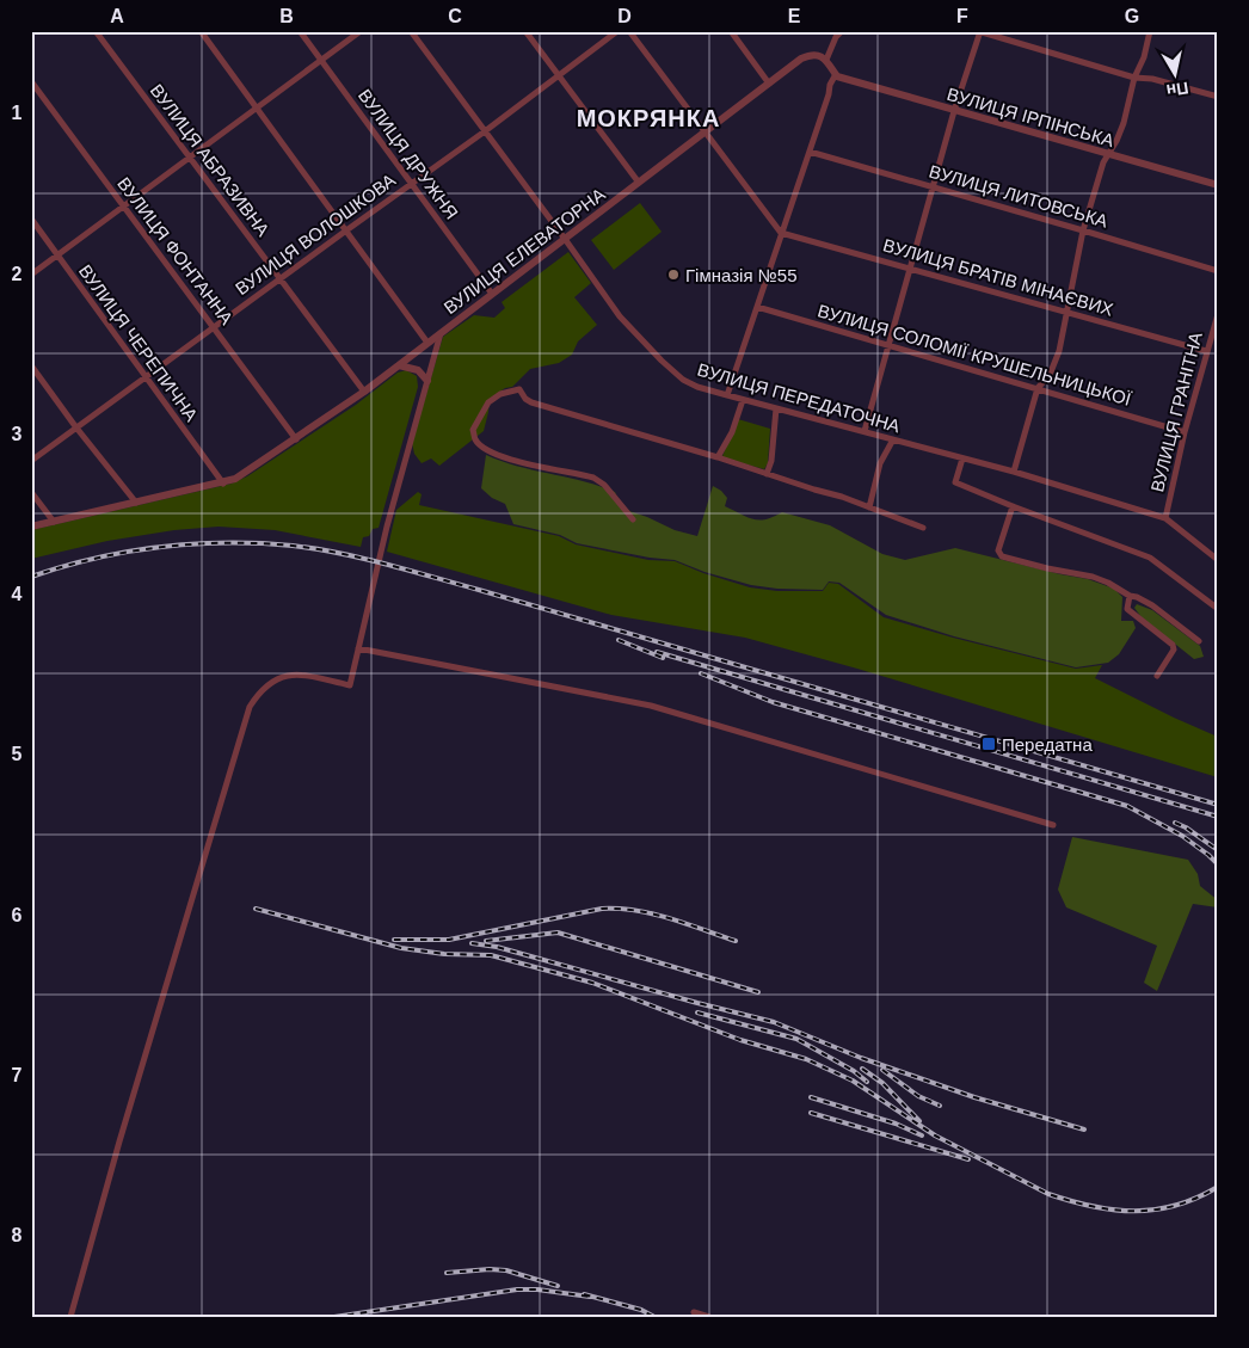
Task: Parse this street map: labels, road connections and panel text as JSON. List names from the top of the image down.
{
  "streets": {
    "street": [
      "ВУЛИЦЯ ІРПІНСЬКА",
      "ВУЛИЦЯ ДРУЖНЯ",
      "ВУЛИЦЯ АБРАЗИВНА",
      "ВУЛИЦЯ ЛИТОВСЬКА",
      "ВУЛИЦЯ ВОЛОШКОВА",
      "ВУЛИЦЯ ФОНТАННА",
      "ВУЛИЦЯ ЕЛЕВАТОРНА",
      "ВУЛИЦЯ БРАТІВ МІНАЄВИХ",
      "ВУЛИЦЯ ЧЕРЕПИЧНА",
      "ВУЛИЦЯ СОЛОМІЇ КРУШЕЛЬНИЦЬКОЇ",
      "ВУЛИЦЯ ПЕРЕДАТОЧНА",
      "ВУЛИЦЯ ГРАНІТНА"
    ]
  },
  "crossings": [
    ["ВУЛИЦЯ ДРУЖНЯ", "ВУЛИЦЯ ВОЛОШКОВА"],
    ["ВУЛИЦЯ ДРУЖНЯ", "ВУЛИЦЯ ЕЛЕВАТОРНА"],
    ["ВУЛИЦЯ АБРАЗИВНА", "ВУЛИЦЯ ВОЛОШКОВА"],
    ["ВУЛИЦЯ АБРАЗИВНА", "ВУЛИЦЯ ЕЛЕВАТОРНА"],
    ["ВУЛИЦЯ ВОЛОШКОВА", "ВУЛИЦЯ ФОНТАННА"],
    ["ВУЛИЦЯ ВОЛОШКОВА", "ВУЛИЦЯ ЧЕРЕПИЧНА"],
    ["ВУЛИЦЯ ВОЛОШКОВА", "ВУЛИЦЯ ПЕРЕДАТОЧНА"],
    ["ВУЛИЦЯ ФОНТАННА", "ВУЛИЦЯ ЕЛЕВАТОРНА"],
    ["ВУЛИЦЯ ЕЛЕВАТОРНА", "ВУЛИЦЯ ЧЕРЕПИЧНА"],
    ["ВУЛИЦЯ ЕЛЕВАТОРНА", "ВУЛИЦЯ ПЕРЕДАТОЧНА"],
    ["ВУЛИЦЯ БРАТІВ МІНАЄВИХ", "ВУЛИЦЯ ГРАНІТНА"],
    ["ВУЛИЦЯ СОЛОМІЇ КРУШЕЛЬНИЦЬКОЇ", "ВУЛИЦЯ ГРАНІТНА"],
    ["ВУЛИЦЯ ПЕРЕДАТОЧНА", "ВУЛИЦЯ ГРАНІТНА"]
  ],
  "districts": ["МОКРЯНКА"],
  "places": {
    "other": ["Гімназія №55"],
    "transit": ["Передатна"]
  },
  "north": "bottom",
  "grid": {
    "columns": [
      "A",
      "B",
      "C",
      "D",
      "E",
      "F",
      "G"
    ],
    "rows": [
      "1",
      "2",
      "3",
      "4",
      "5",
      "6",
      "7",
      "8"
    ]
  }
}
